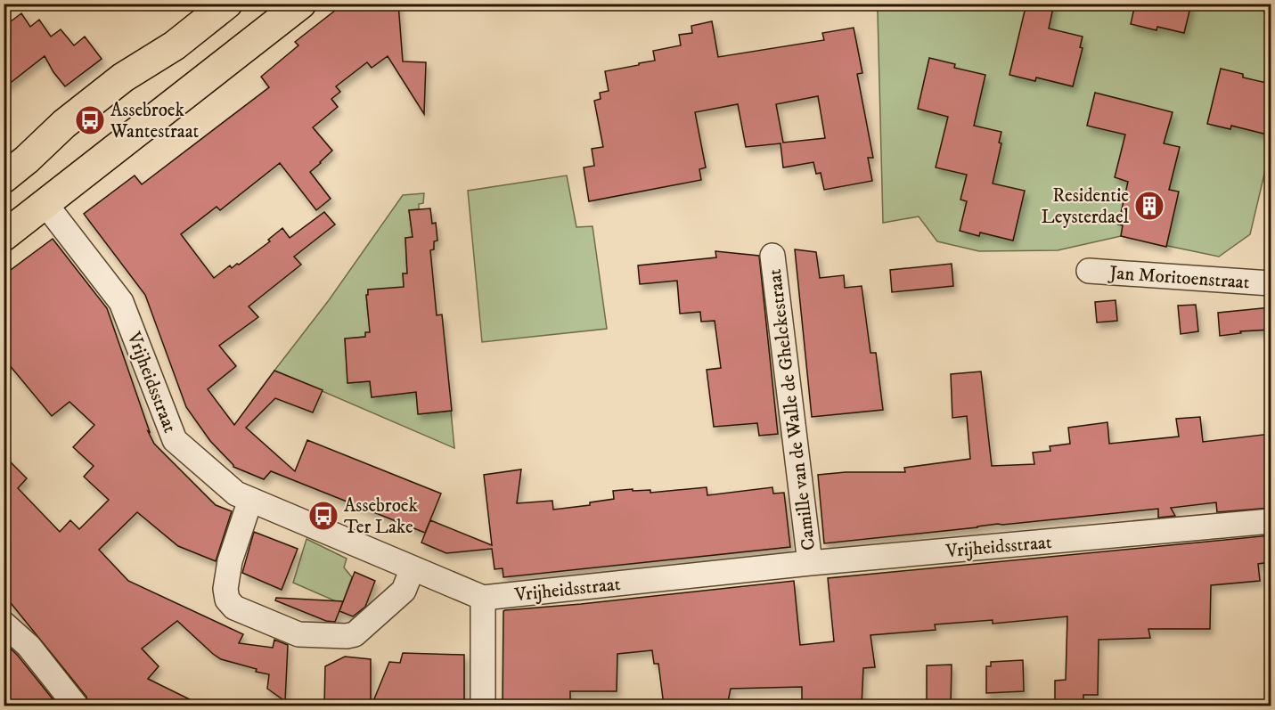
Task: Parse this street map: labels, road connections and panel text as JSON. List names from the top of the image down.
{
  "streets": {
    "street": ["Jan Moritoenstraat", "Vrijheidsstraat", "Camille van de Walle de Ghelckestraat"]
  },
  "crossings": [
    ["Vrijheidsstraat", "Camille van de Walle de Ghelckestraat"]
  ],
  "places": {
    "bus stop": ["Assebroek Wantestraat", "Assebroek Ter Lake"],
    "building": ["Residentie Leysterdael"]
  }
}
